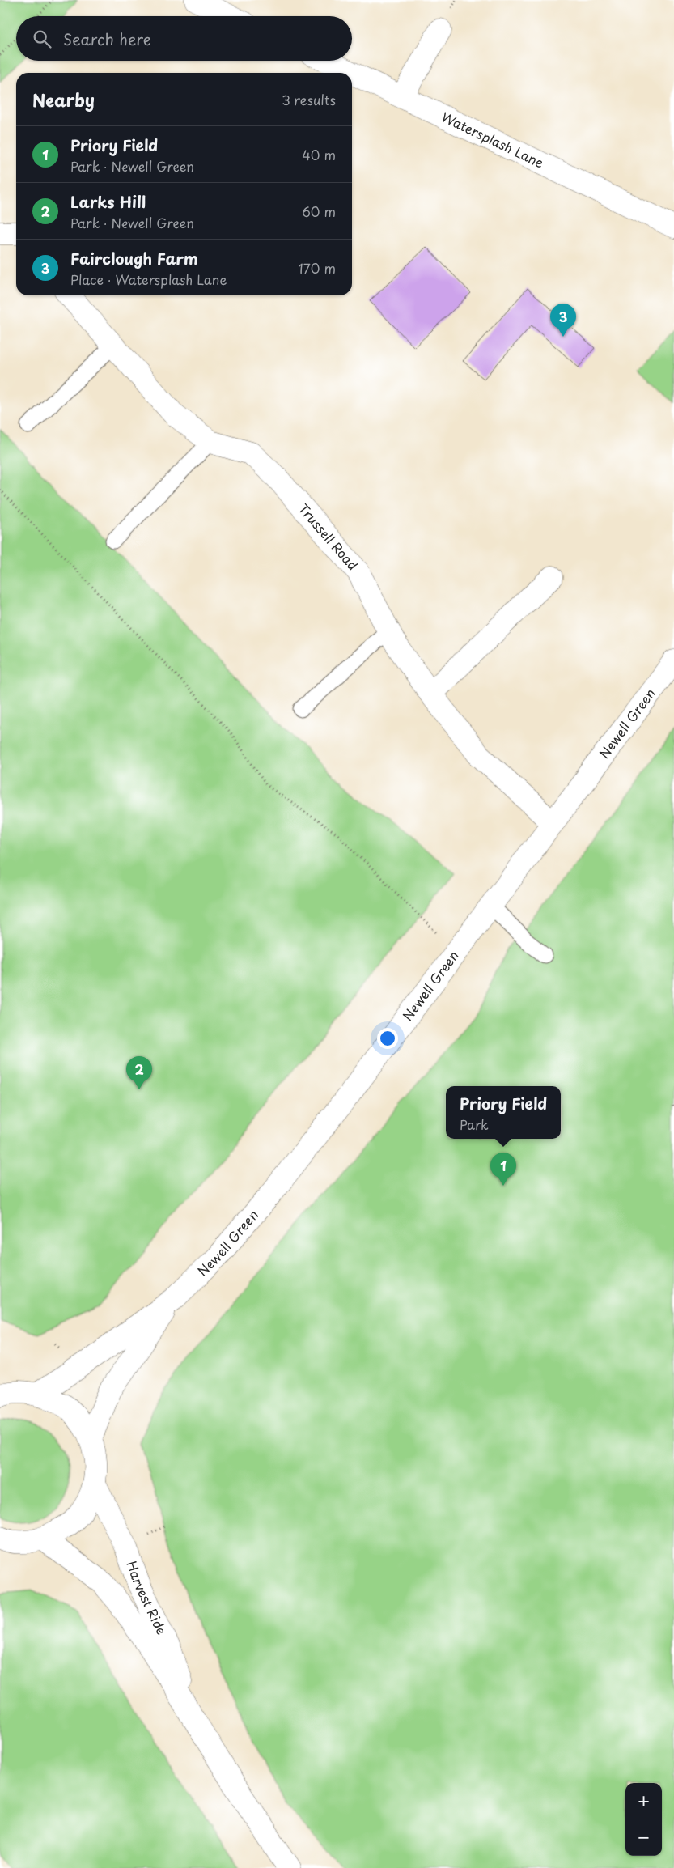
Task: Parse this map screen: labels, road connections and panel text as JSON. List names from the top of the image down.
{
  "streets": {
    "street": [
      "Watersplash Lane",
      "Trussell Road",
      "Newell Green",
      "Harvest Ride"
    ]
  },
  "crossings": [
    ["Trussell Road", "Newell Green"]
  ],
  "page": {
    "search": "Search here",
    "heading": ["Nearby", "3 results"],
    "list": [
      {
        "mark": "1",
        "name": "Priory Field",
        "note": "Park · Newell Green",
        "value": "40 m"
      },
      {
        "mark": "2",
        "name": "Larks Hill",
        "note": "Park · Newell Green",
        "value": "60 m"
      },
      {
        "mark": "3",
        "name": "Fairclough Farm",
        "note": "Place · Watersplash Lane",
        "value": "170 m"
      }
    ],
    "pins": ["3", "2", "1"],
    "popup": ["Priory Field", "Park"],
    "map_buttons": ["+", "−"]
  }
}
